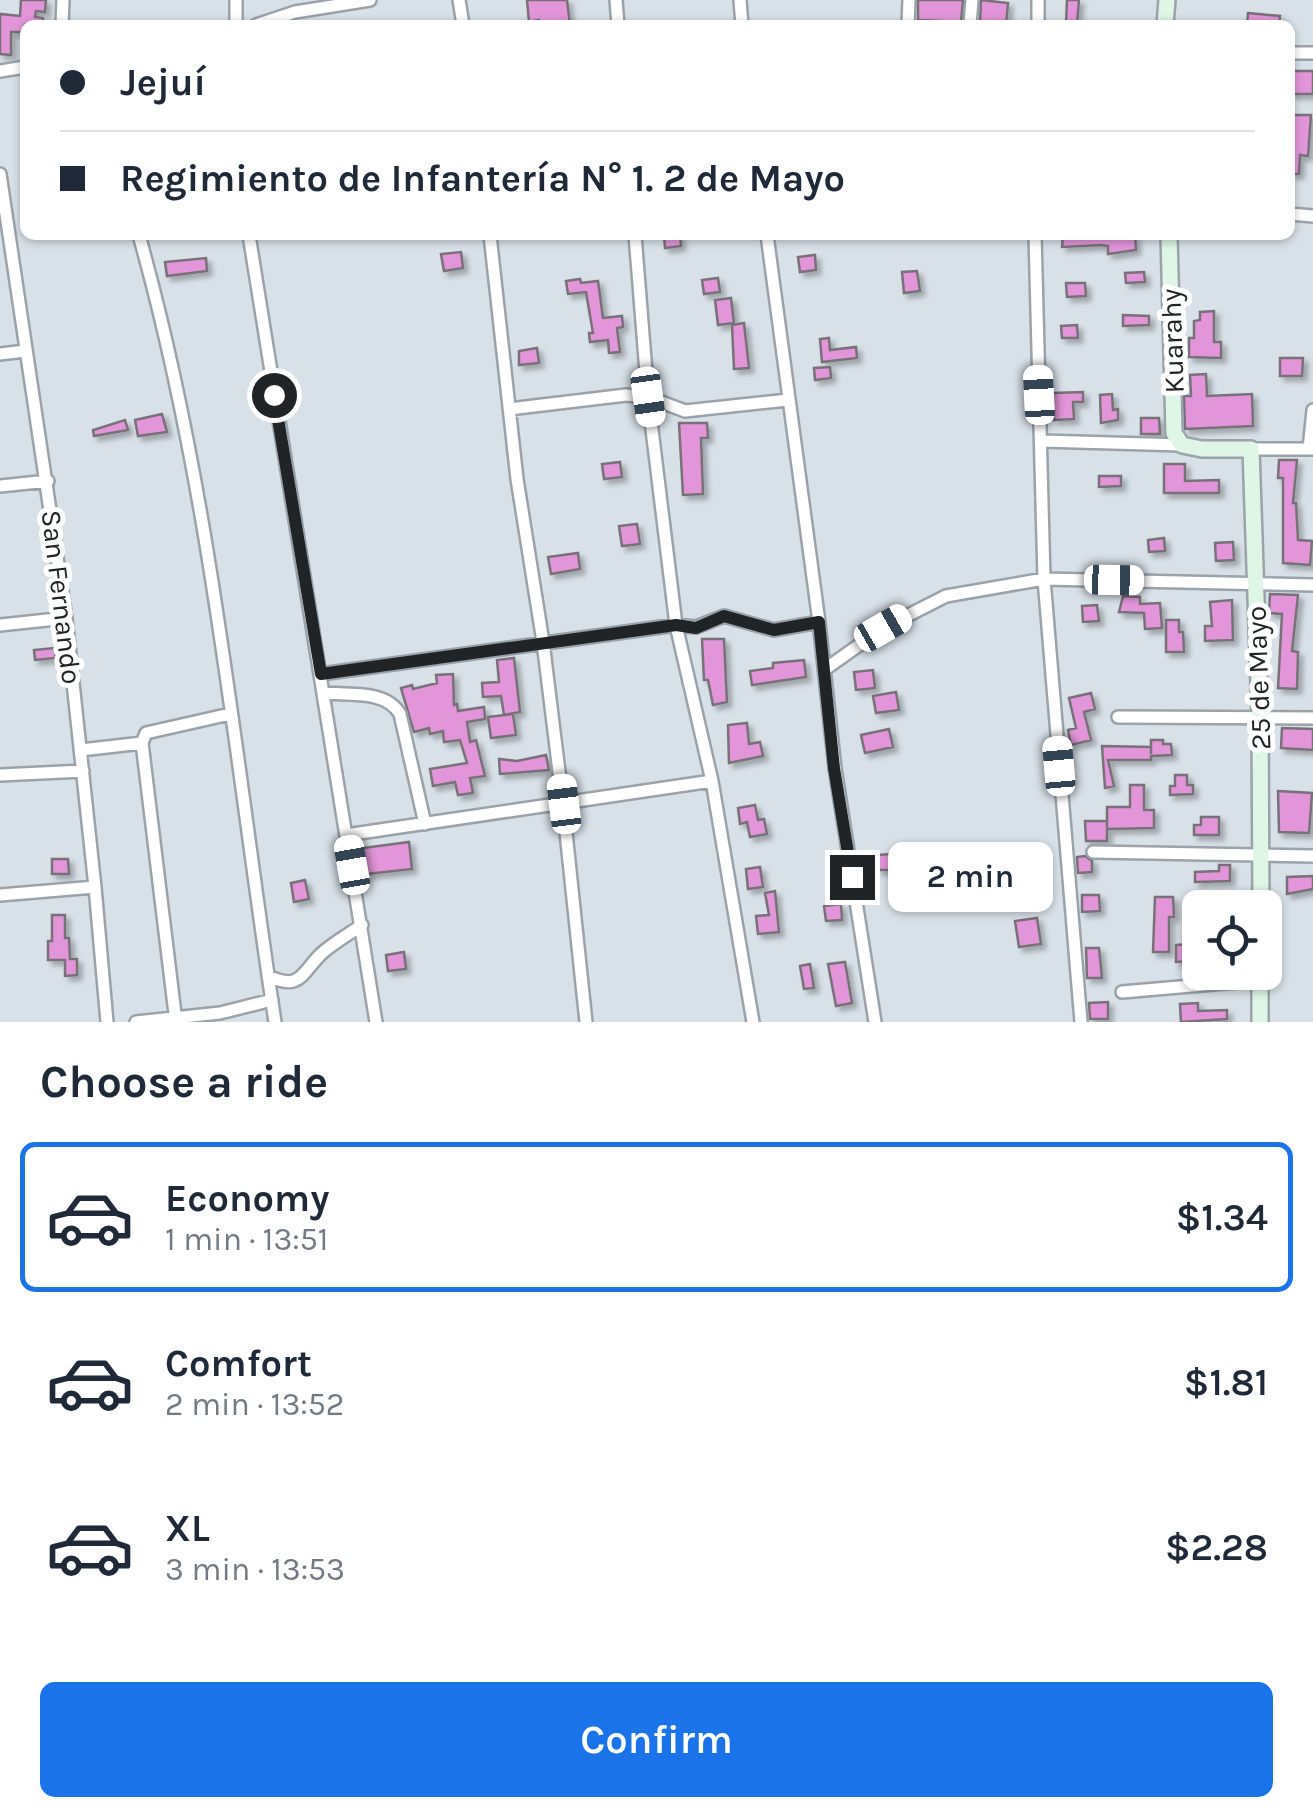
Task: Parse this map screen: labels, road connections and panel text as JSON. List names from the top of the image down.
{
  "streets": {
    "street": ["Kuarahy", "San Fernando", "25 de Mayo"]
  },
  "page": {
    "banner": ["Jejuí", "Regimiento de Infantería N° 1. 2 de Mayo"],
    "bubble": "2 min",
    "heading": "Choose a ride",
    "list": [
      {
        "name": "Economy",
        "note": "1 min · 13:51",
        "value": "$1.34"
      },
      {
        "name": "Comfort",
        "note": "2 min · 13:52",
        "value": "$1.81"
      },
      {
        "name": "XL",
        "note": "3 min · 13:53",
        "value": "$2.28"
      }
    ],
    "buttons": "Confirm"
  }
}
